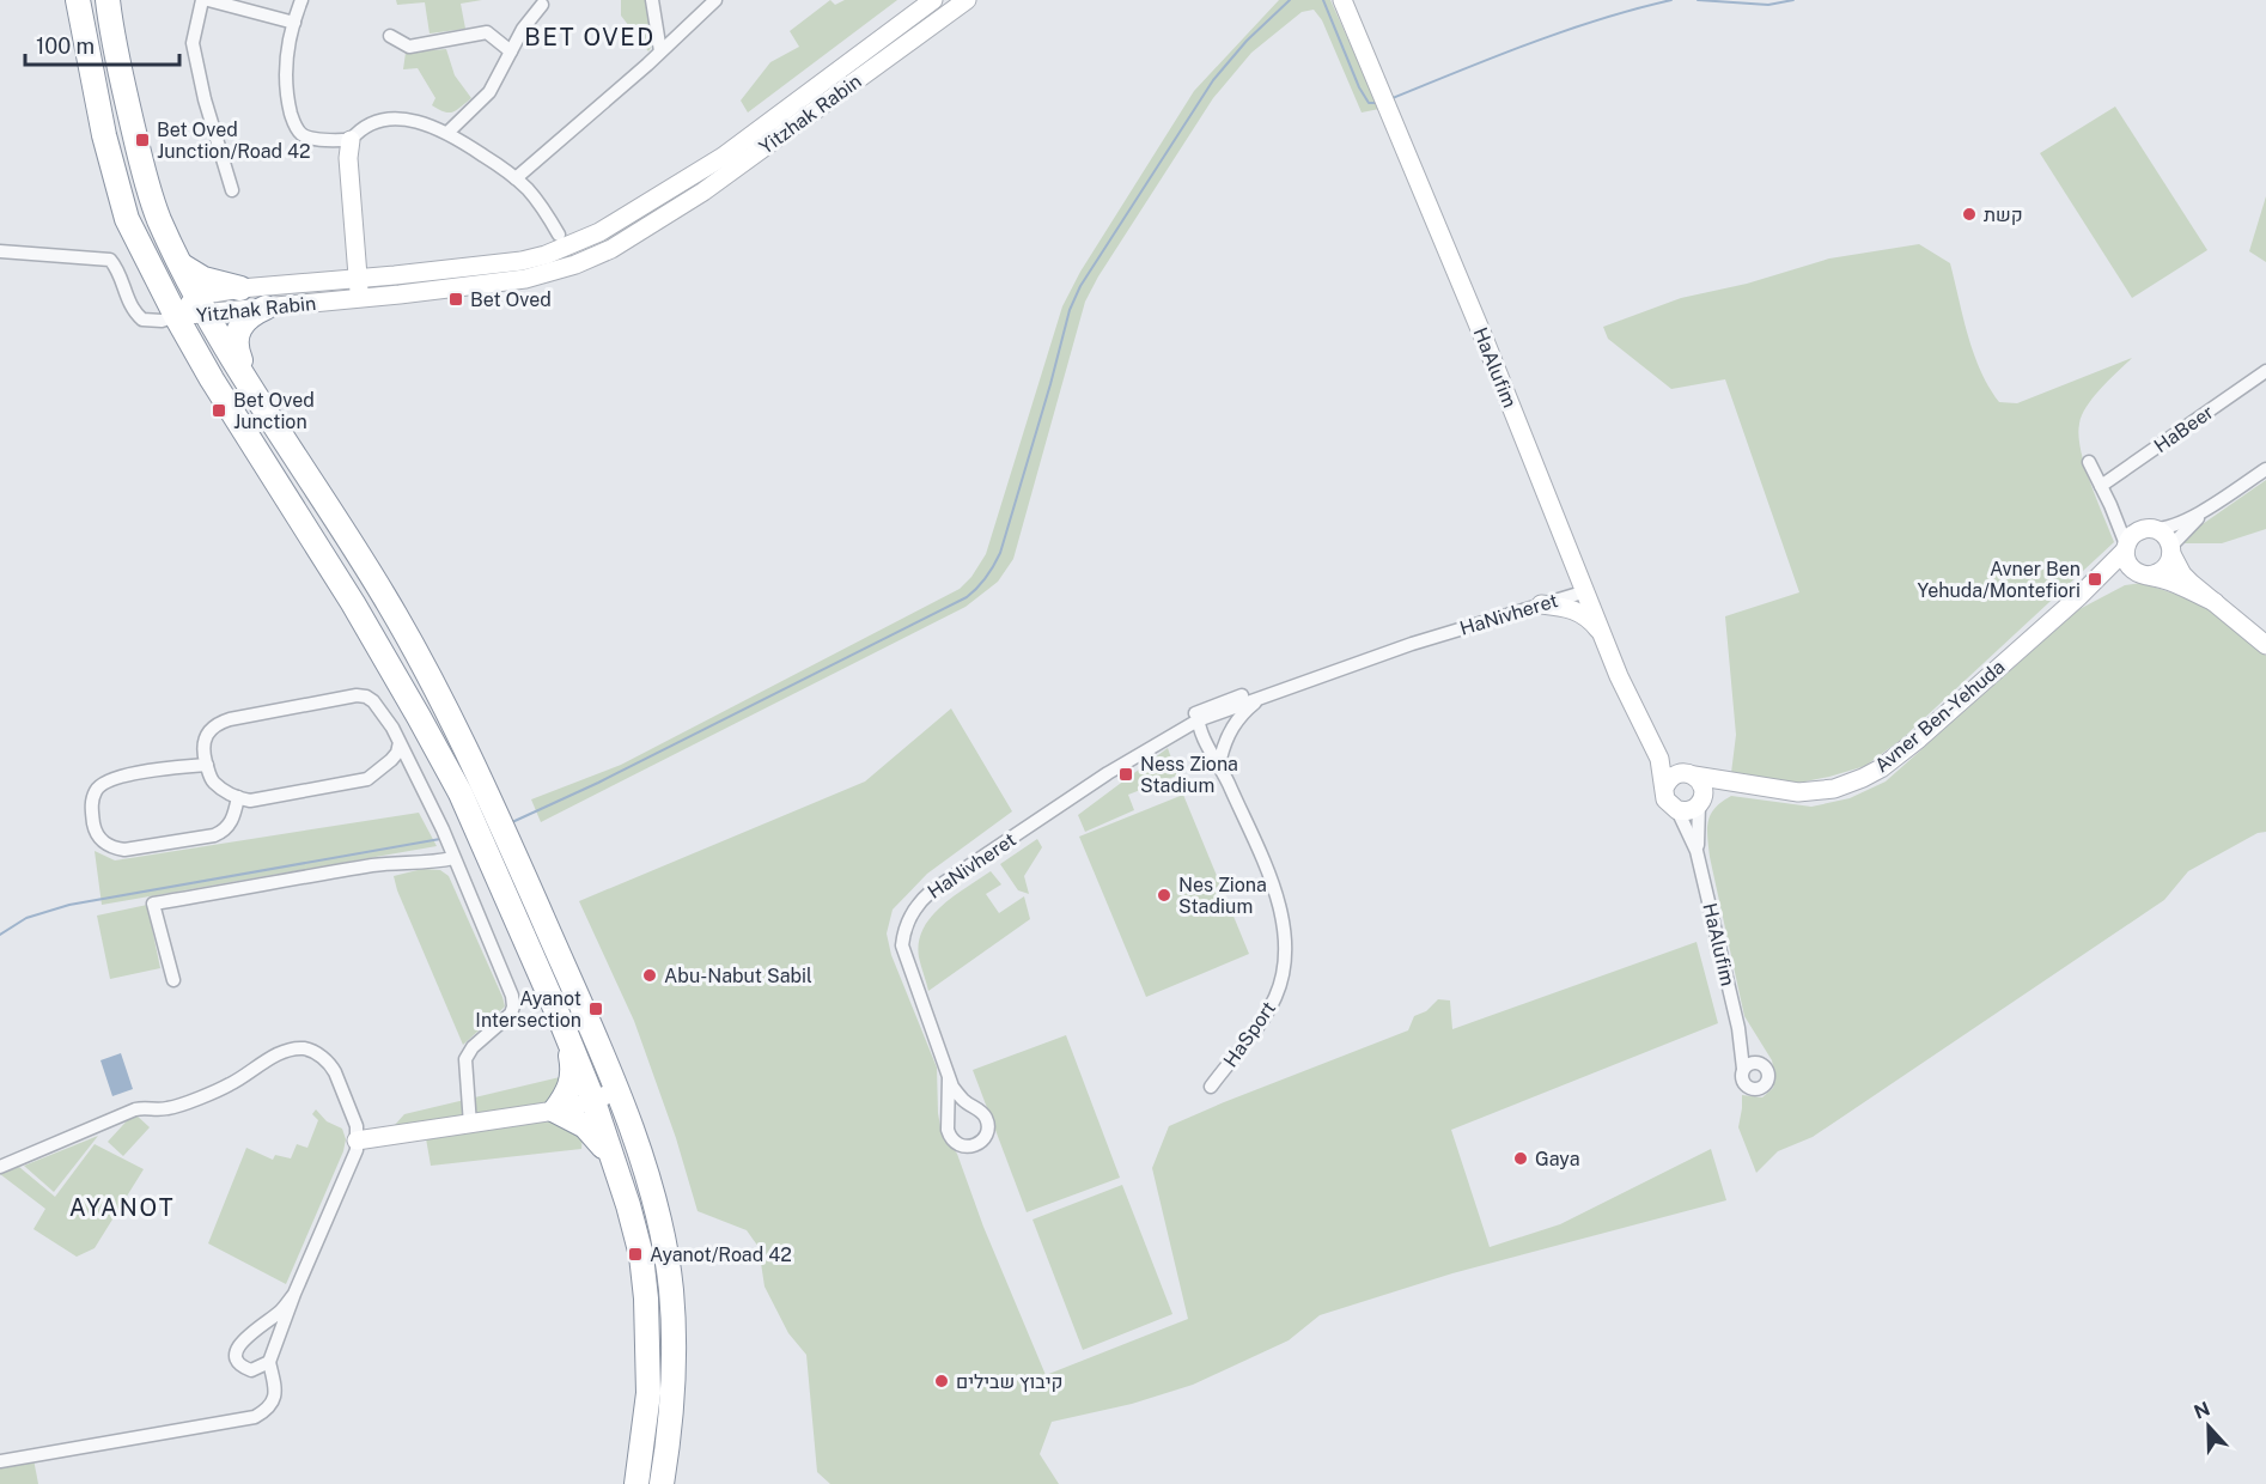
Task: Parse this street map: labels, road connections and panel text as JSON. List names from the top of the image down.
{
  "streets": {
    "street": [
      "Yitzhak Rabin",
      "HaAlufim",
      "HaBeer",
      "HaNivheret",
      "Avner Ben-Yehuda",
      "HaSport"
    ]
  },
  "crossings": [
    ["HaAlufim", "HaNivheret"],
    ["HaAlufim", "Avner Ben-Yehuda"],
    ["HaNivheret", "HaSport"]
  ],
  "districts": ["BET OVED", "AYANOT"],
  "places": {
    "transit": [
      "Bet Oved Junction/Road 42",
      "Bet Oved",
      "Bet Oved Junction",
      "Avner Ben Yehuda/Montefiori",
      "Ness Ziona Stadium",
      "Ayanot Intersection",
      "Ayanot/Road 42"
    ],
    "other": [
      "קשת",
      "Nes Ziona Stadium",
      "Abu-Nabut Sabil",
      "Gaya",
      "קיבוץ שבילים"
    ]
  },
  "scale_bar": "100 m",
  "north": "top"
}
